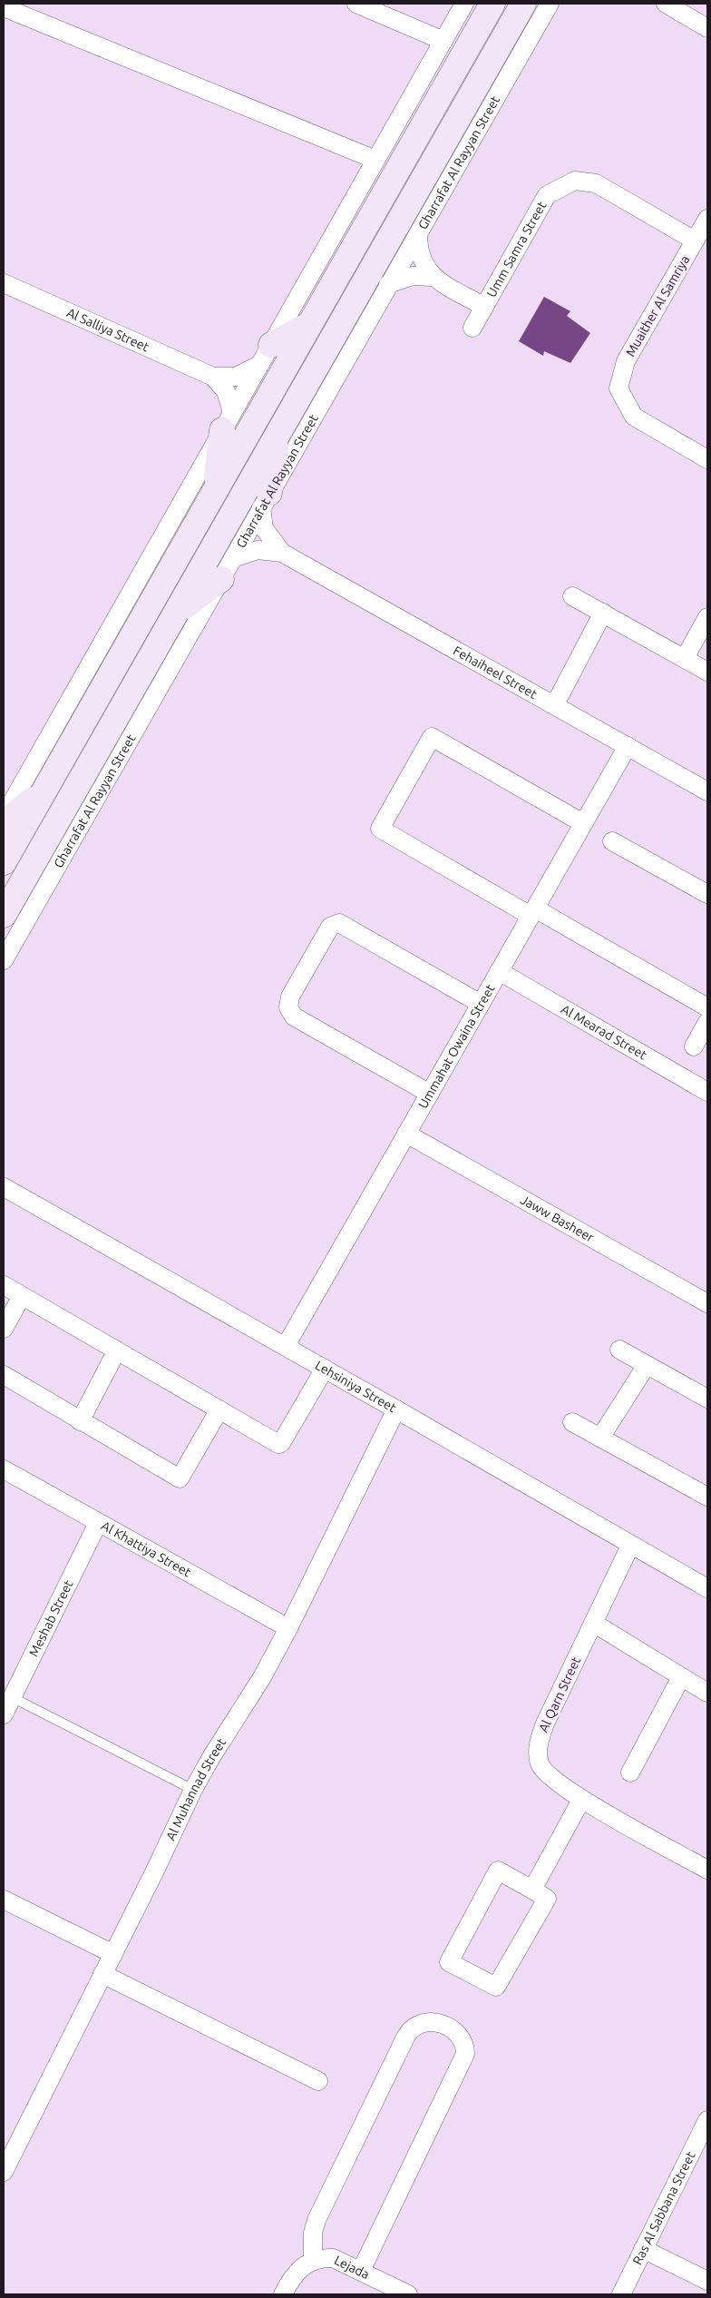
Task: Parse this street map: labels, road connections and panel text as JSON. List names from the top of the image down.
{
  "streets": {
    "main road": ["Gharrafat Al Rayyan Street"],
    "street": [
      "Umm Samra Street",
      "Muaither Al Samriya",
      "Al Salliya Street",
      "Fehaiheel Street",
      "Al Mearad Street",
      "Ummahat Owaina Street",
      "Jaww Basheer",
      "Lehsiniya Street",
      "Al Khattiya Street",
      "Meshab Street",
      "Al Qarn Street",
      "Al Muhannad Street",
      "Ras Al Sabbana Street",
      "Lejada"
    ]
  },
  "crossings": [
    ["Gharrafat Al Rayyan Street", "Umm Samra Street"],
    ["Gharrafat Al Rayyan Street", "Fehaiheel Street"],
    ["Umm Samra Street", "Muaither Al Samriya"],
    ["Fehaiheel Street", "Ummahat Owaina Street"],
    ["Al Mearad Street", "Ummahat Owaina Street"],
    ["Ummahat Owaina Street", "Jaww Basheer"],
    ["Ummahat Owaina Street", "Lehsiniya Street"],
    ["Lehsiniya Street", "Al Qarn Street"],
    ["Lehsiniya Street", "Al Muhannad Street"],
    ["Al Khattiya Street", "Meshab Street"],
    ["Al Khattiya Street", "Al Muhannad Street"]
  ]
}
